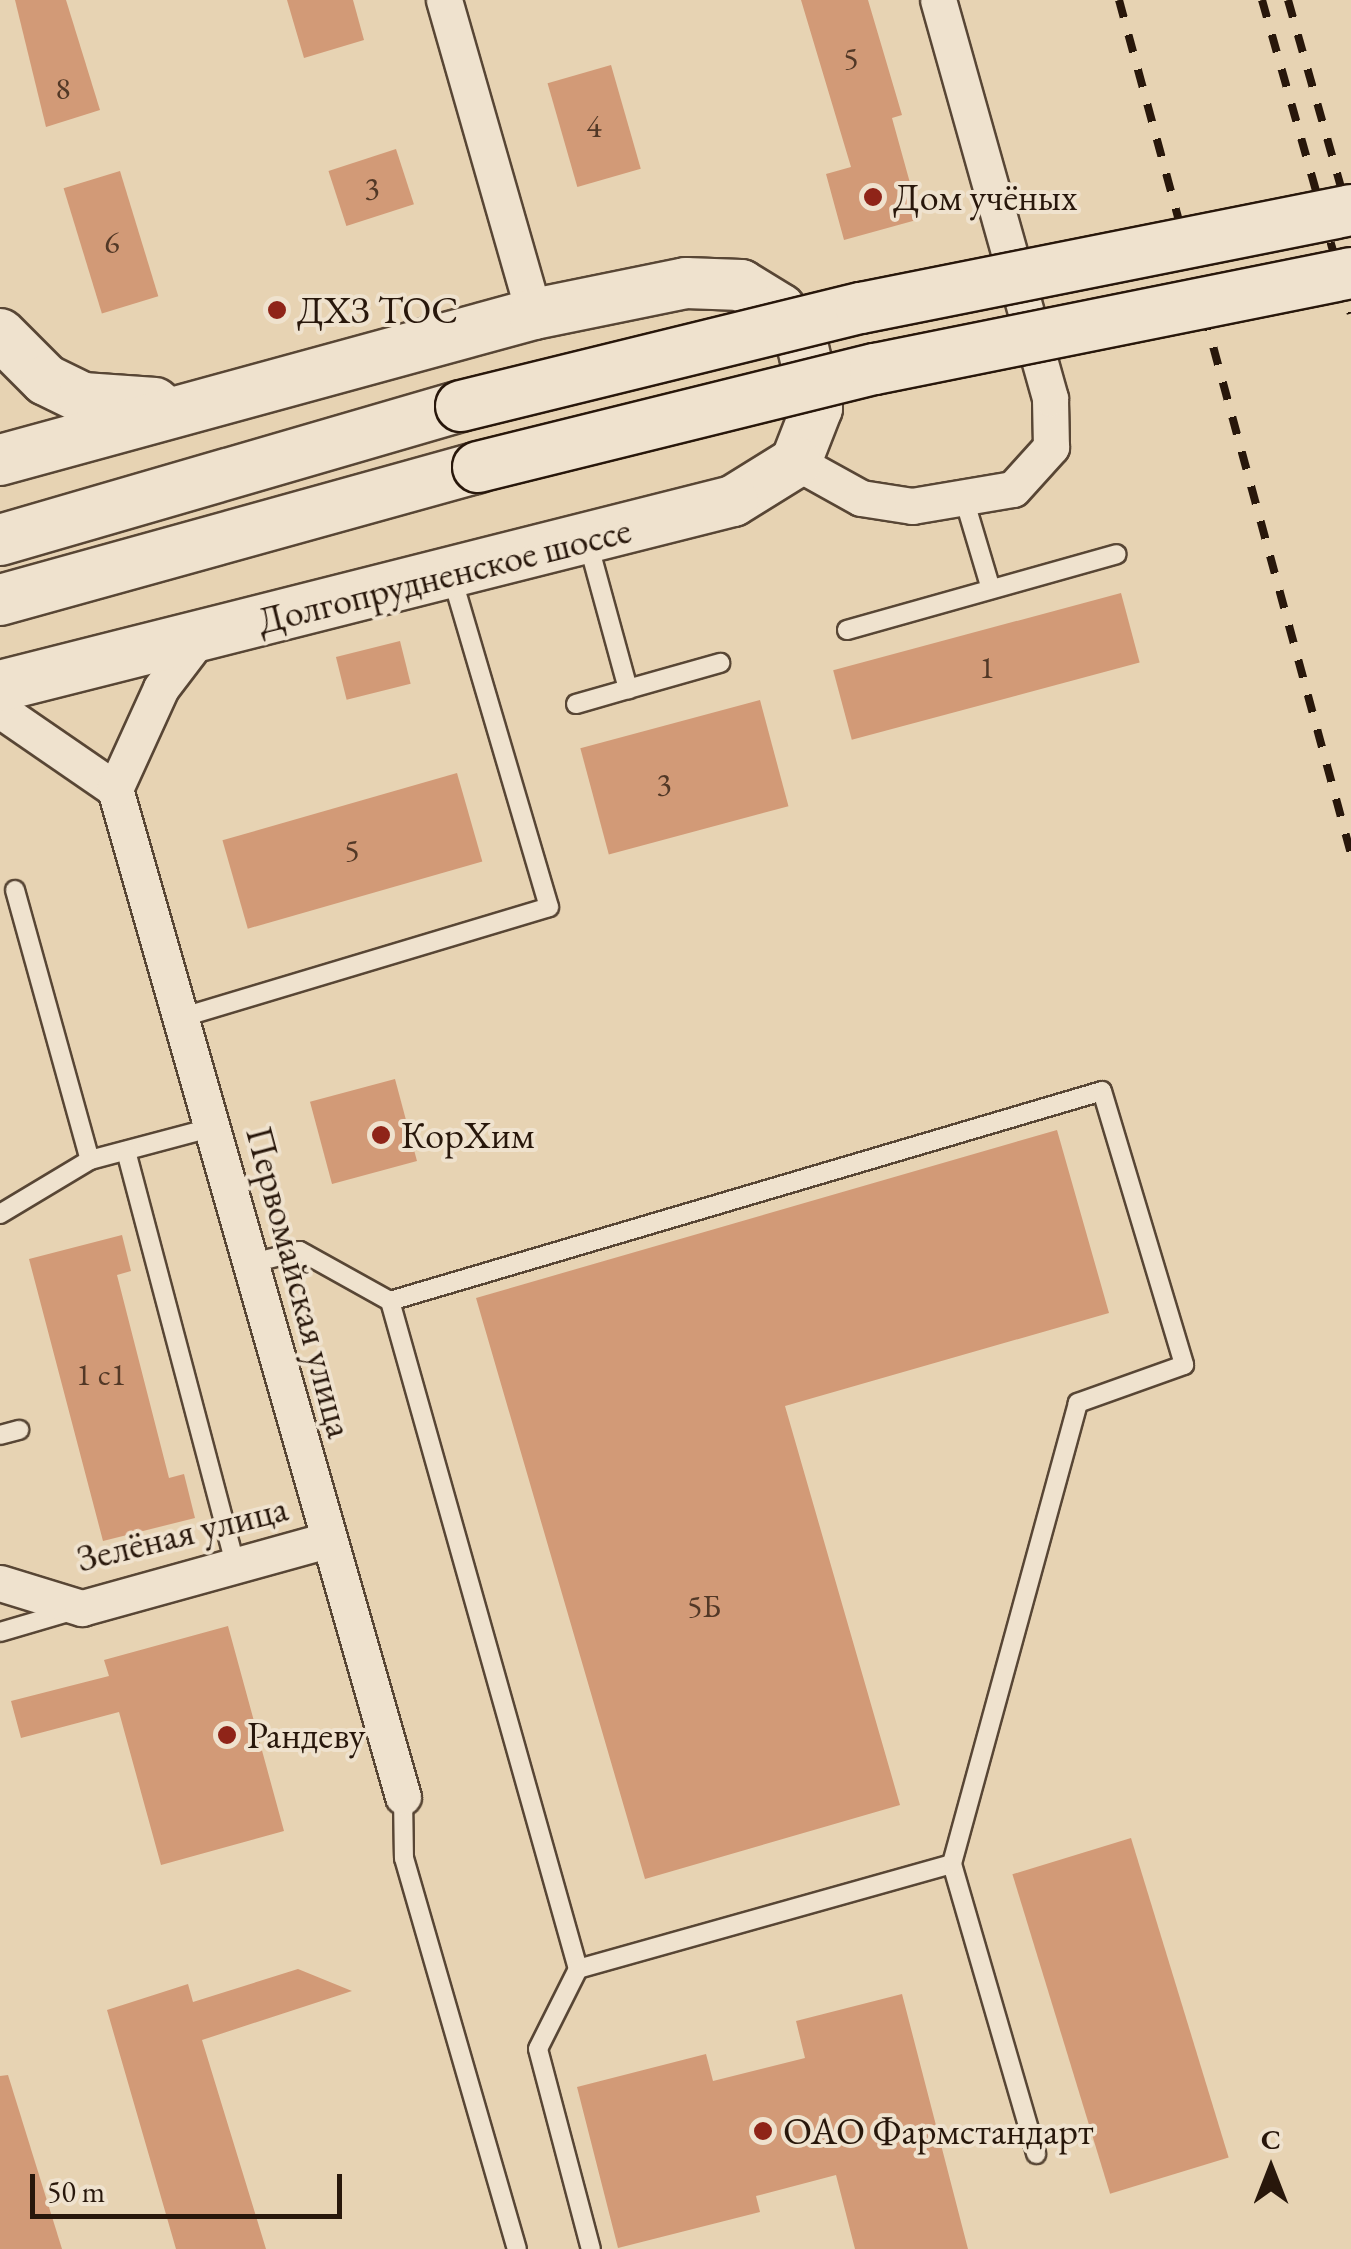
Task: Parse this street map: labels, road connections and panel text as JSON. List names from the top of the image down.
{
  "streets": {
    "main road": ["Долгопрудненское шоссе"],
    "street": ["Первомайская улица", "Зелёная улица"]
  },
  "crossings": [
    ["Первомайская улица", "Зелёная улица"]
  ],
  "places": [
    "Дом учёных",
    "ДХЗ ТОС",
    "КорХим",
    "Рандеву",
    "ОАО Фармстандарт"
  ],
  "house_numbers": [
    "5",
    "8",
    "4",
    "3",
    "6",
    "1",
    "3",
    "5",
    "1 с1",
    "5Б"
  ],
  "scale_bar": "50 m",
  "north": "top"
}
